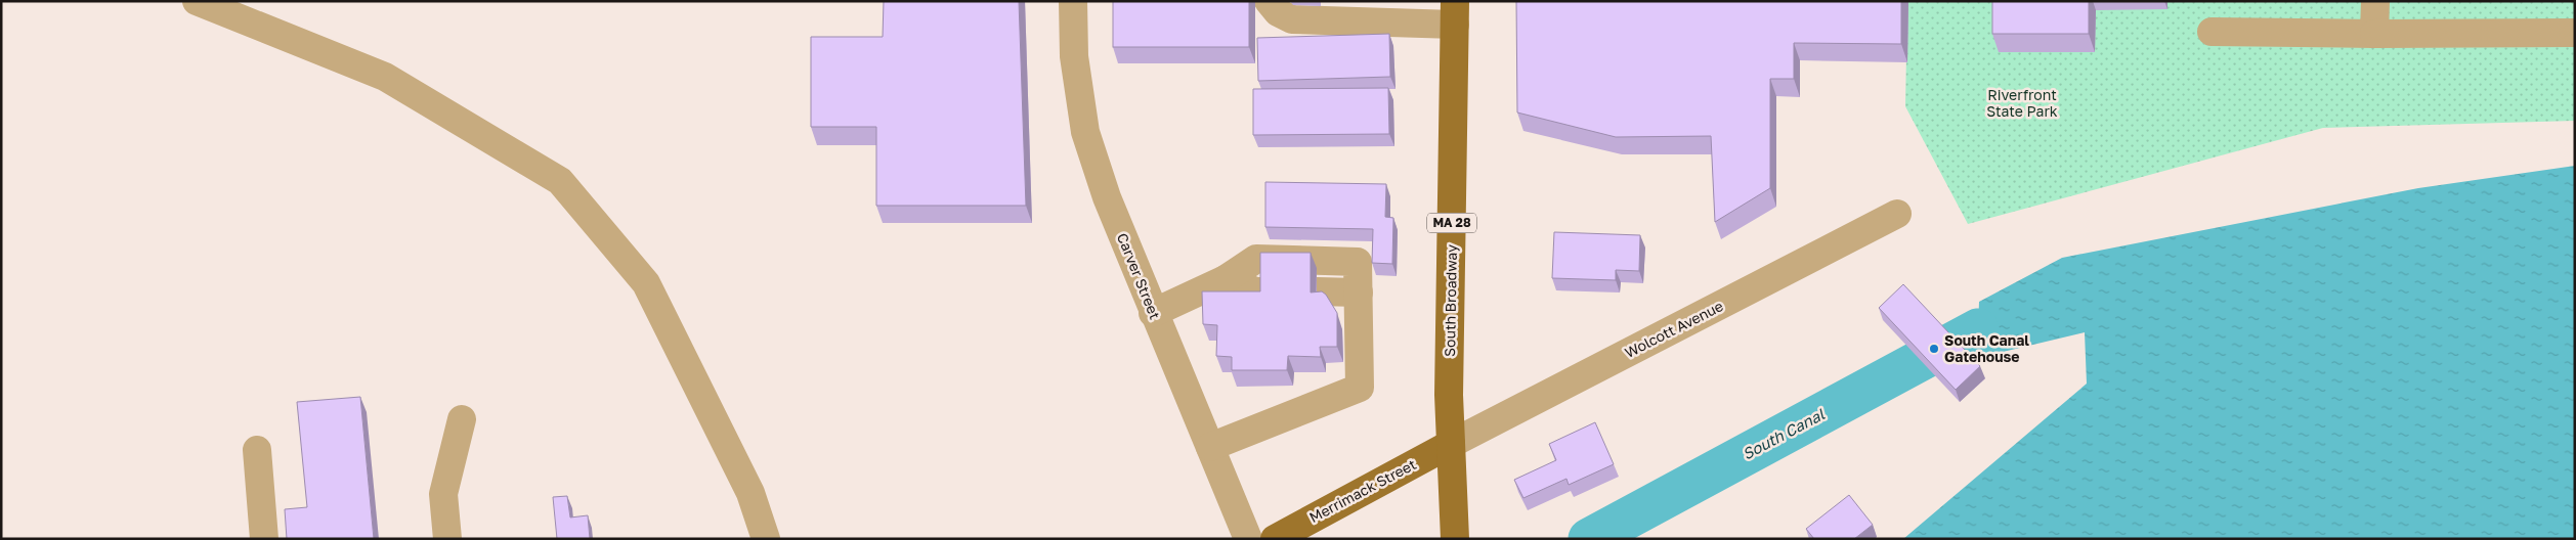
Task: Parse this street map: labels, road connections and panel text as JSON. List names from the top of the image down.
{
  "streets": {
    "main road": ["MA 28", "South Broadway", "Merrimack Street"],
    "street": ["Carver Street", "Wolcott Avenue"]
  },
  "crossings": [
    ["South Broadway", "Wolcott Avenue"],
    ["South Broadway", "Merrimack Street"],
    ["Wolcott Avenue", "Merrimack Street"]
  ],
  "water": ["South Canal"],
  "parks": ["Riverfront State Park"],
  "places": ["South Canal Gatehouse"]
}
